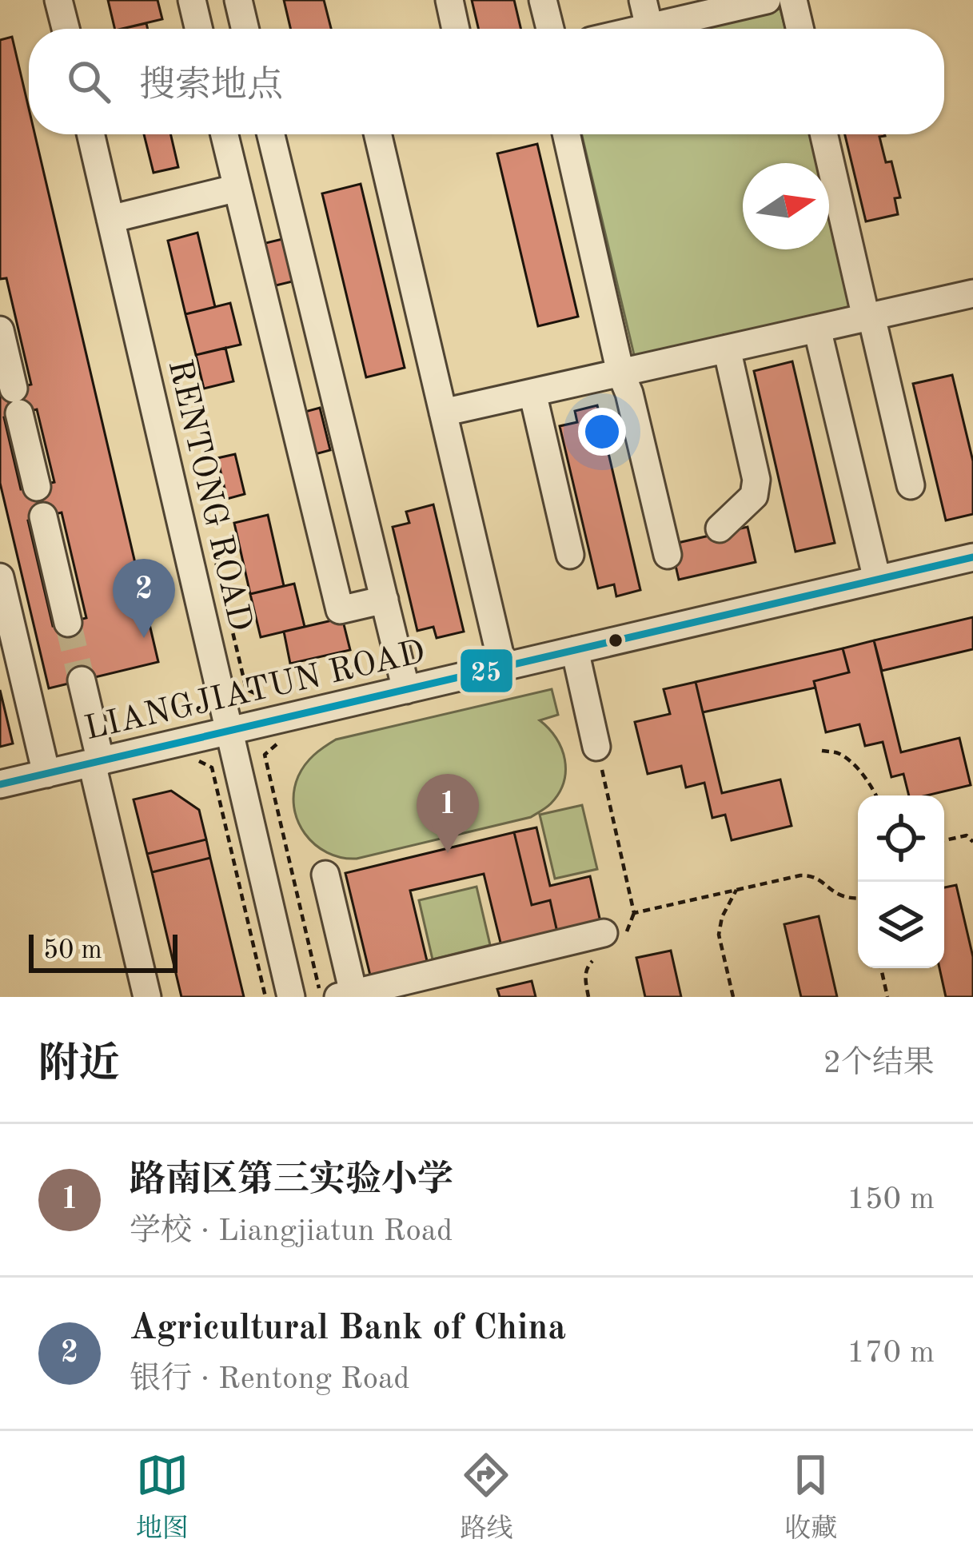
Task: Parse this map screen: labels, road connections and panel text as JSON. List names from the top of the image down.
{
  "streets": {
    "street": ["RENTONG ROAD", "LIANGJIATUN ROAD"]
  },
  "crossings": [
    ["RENTONG ROAD", "LIANGJIATUN ROAD"]
  ],
  "lines": ["transit line 25"],
  "scale_bar": "50 m",
  "north": "right",
  "page": {
    "search": "搜索地点",
    "pins": ["2", "1"],
    "scale": "50 m",
    "heading": ["附近", "2个结果"],
    "list": [
      {
        "mark": "1",
        "name": "路南区第三实验小学",
        "note": "学校 · Liangjiatun Road",
        "value": "150 m"
      },
      {
        "mark": "2",
        "name": "Agricultural Bank of China",
        "note": "银行 · Rentong Road",
        "value": "170 m"
      }
    ],
    "nav": ["地图", "路线", "收藏"]
  }
}
